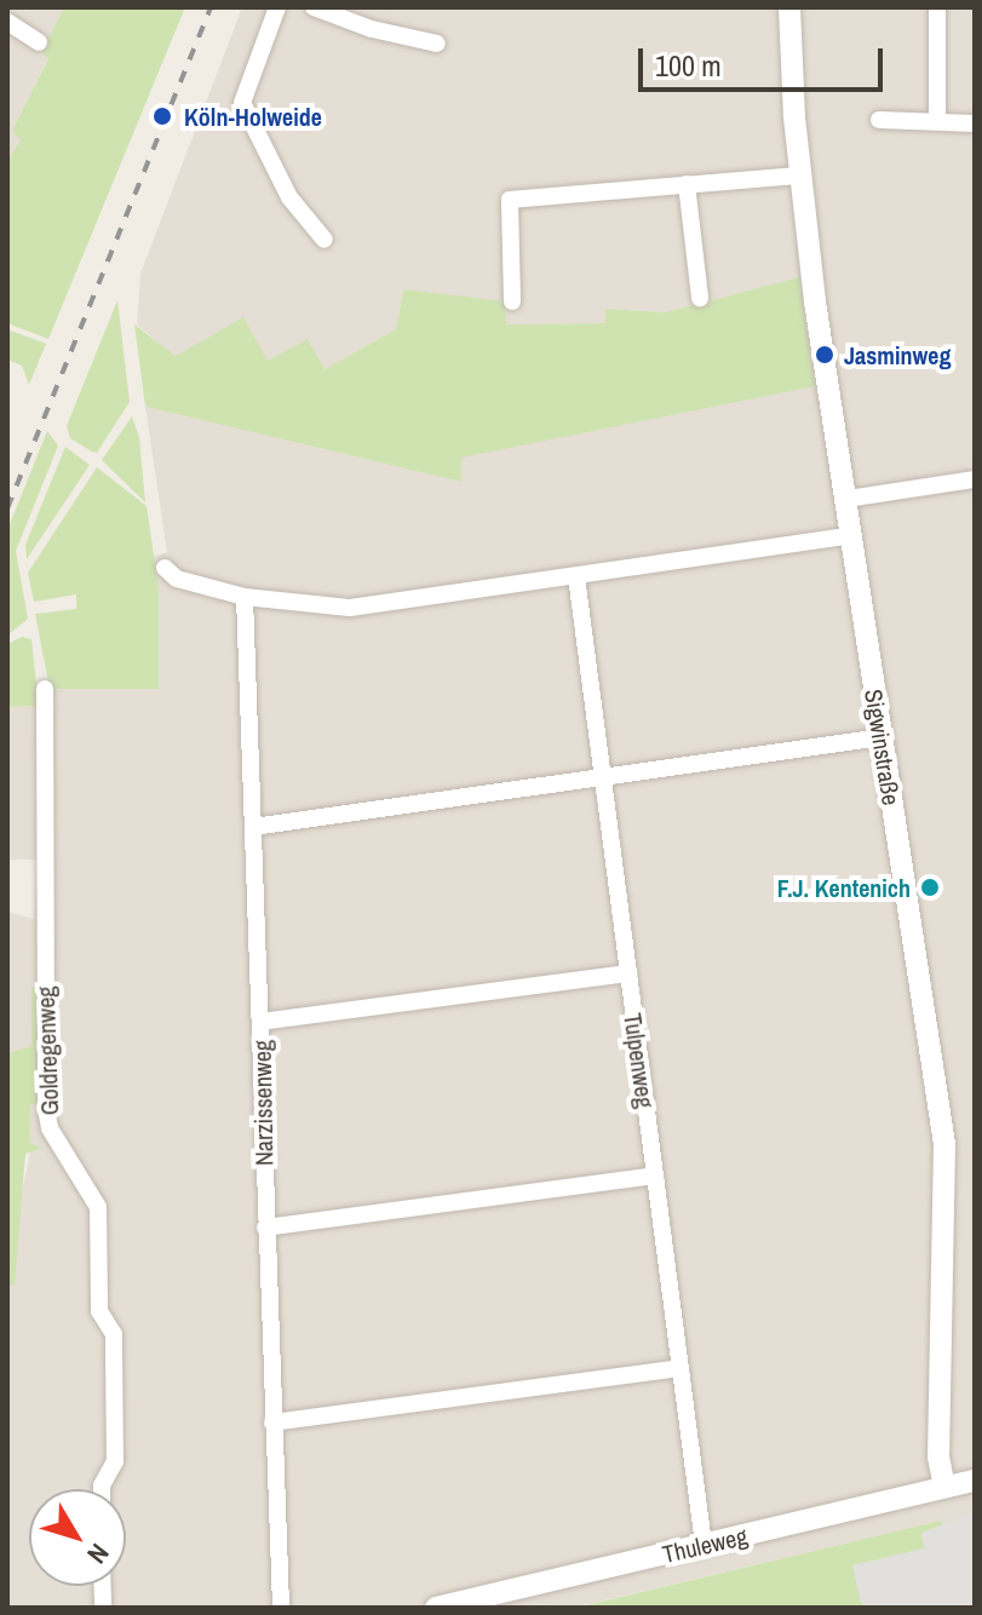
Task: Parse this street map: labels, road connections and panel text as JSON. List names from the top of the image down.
{
  "streets": {
    "street": [
      "Sigwinstraße",
      "Goldregenweg",
      "Tulpenweg",
      "Narzissenweg",
      "Thuleweg"
    ]
  },
  "crossings": [
    ["Sigwinstraße", "Thuleweg"],
    ["Tulpenweg", "Thuleweg"]
  ],
  "places": ["Köln-Holweide", "Jasminweg", "F.J. Kentenich"],
  "scale_bar": "100 m",
  "north": "bottom right"
}
